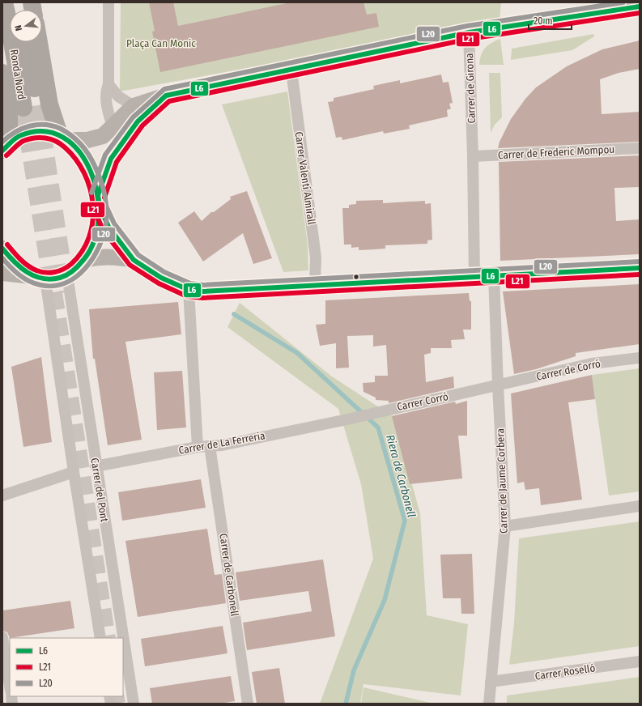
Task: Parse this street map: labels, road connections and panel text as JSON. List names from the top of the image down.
{
  "streets": {
    "highway": ["Ronda Nord"],
    "street": [
      "Carrer de Girona",
      "Carrer de Frederic Mompou",
      "Carrer Valentí Almirall",
      "Carrer de Corró",
      "Carrer Corró",
      "Carrer de La Ferreria",
      "Carrer de Jaume Corbera",
      "Carrer del Pont",
      "Carrer de Carbonell",
      "Carrer Roselló"
    ]
  },
  "crossings": [
    ["Carrer de Girona", "Carrer de Frederic Mompou"],
    ["Carrer de Corró", "Carrer Corró"],
    ["Carrer de Corró", "Carrer de Jaume Corbera"],
    ["Carrer Corró", "Carrer de La Ferreria"],
    ["Carrer Corró", "Carrer de Jaume Corbera"],
    ["Carrer de La Ferreria", "Carrer del Pont"],
    ["Carrer de La Ferreria", "Carrer de Carbonell"],
    ["Carrer de Jaume Corbera", "Carrer Roselló"]
  ],
  "water": ["Riera de Carbonell"],
  "parks": ["Plaça Can Monic"],
  "lines": ["transit line L20", "transit line L6", "transit line L21"],
  "legend": ["L6", "L21", "L20"],
  "scale_bar": "20 m",
  "north": "left"
}
